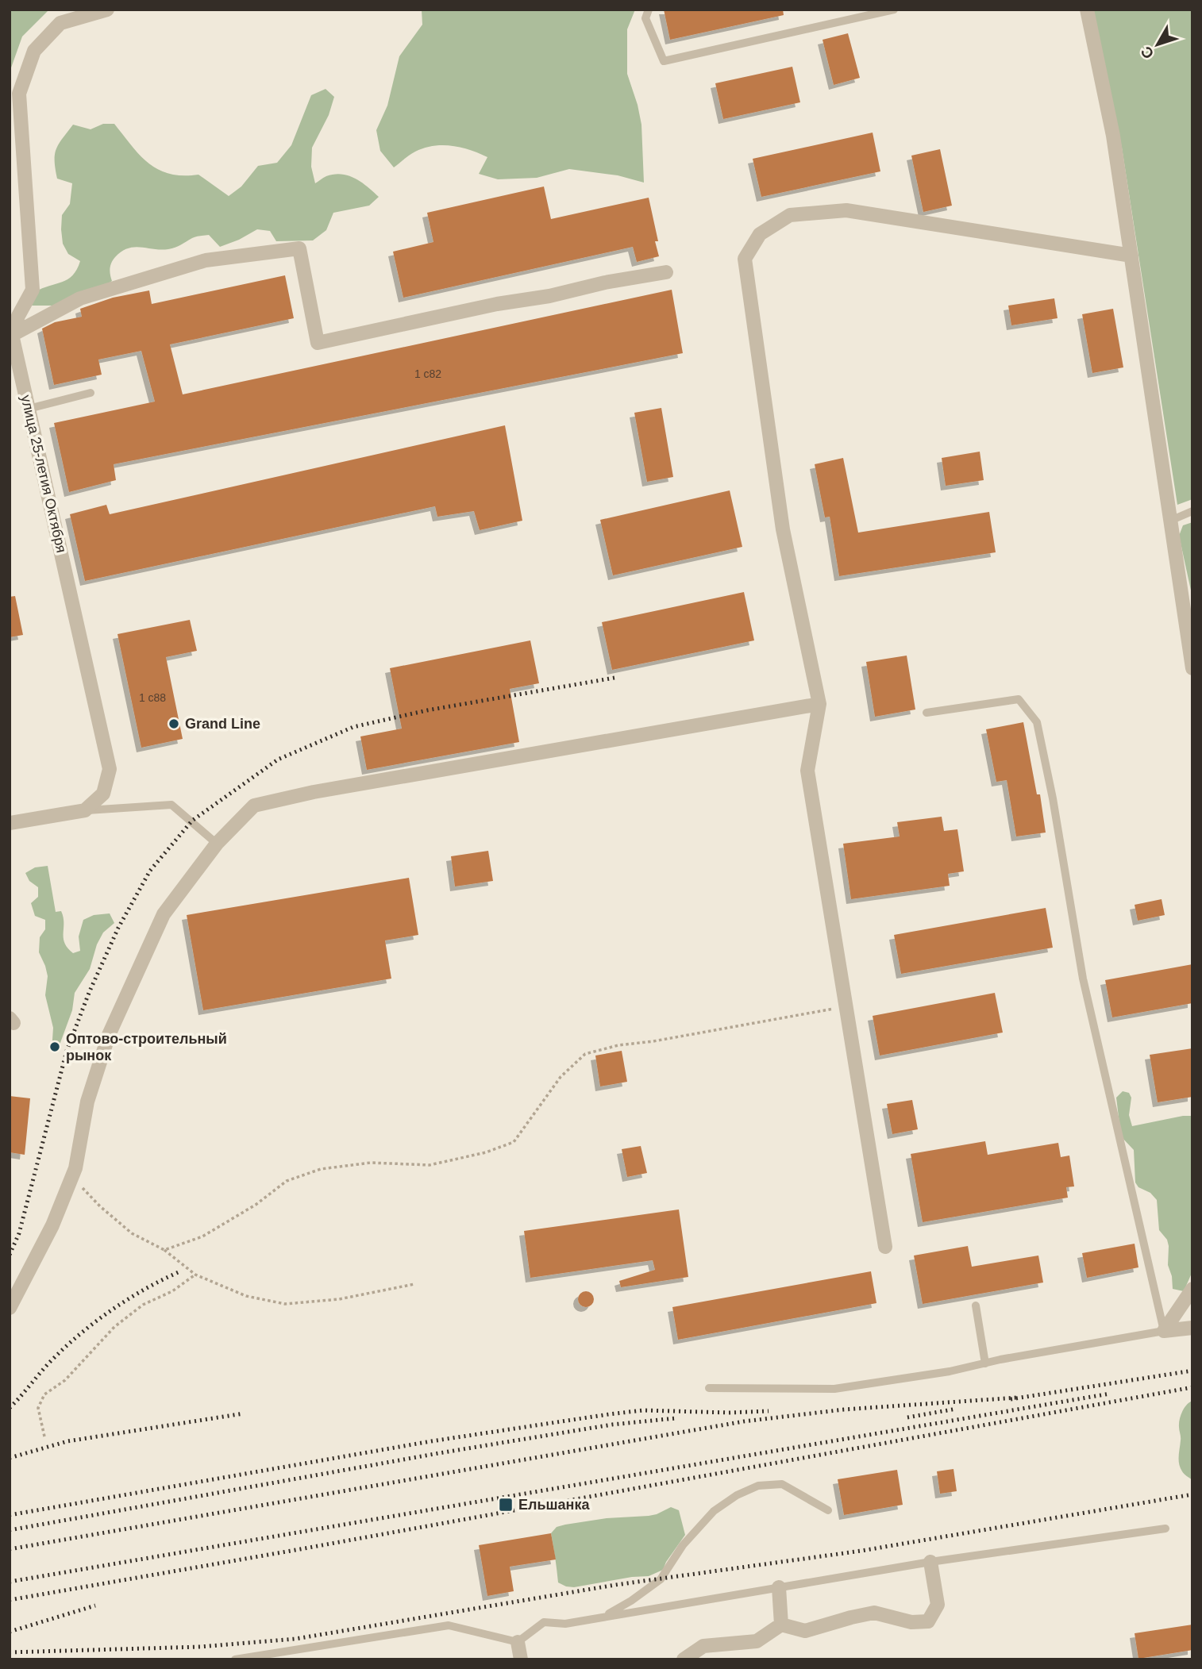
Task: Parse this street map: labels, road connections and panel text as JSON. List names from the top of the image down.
{
  "streets": {
    "street": ["улица 25-летия Октября"]
  },
  "places": {
    "other": ["Grand Line", "Оптово-строительный рынок"],
    "transit": ["Ельшанка"]
  },
  "house_numbers": ["1 с82", "1 с88"],
  "north": "bottom left"
}
